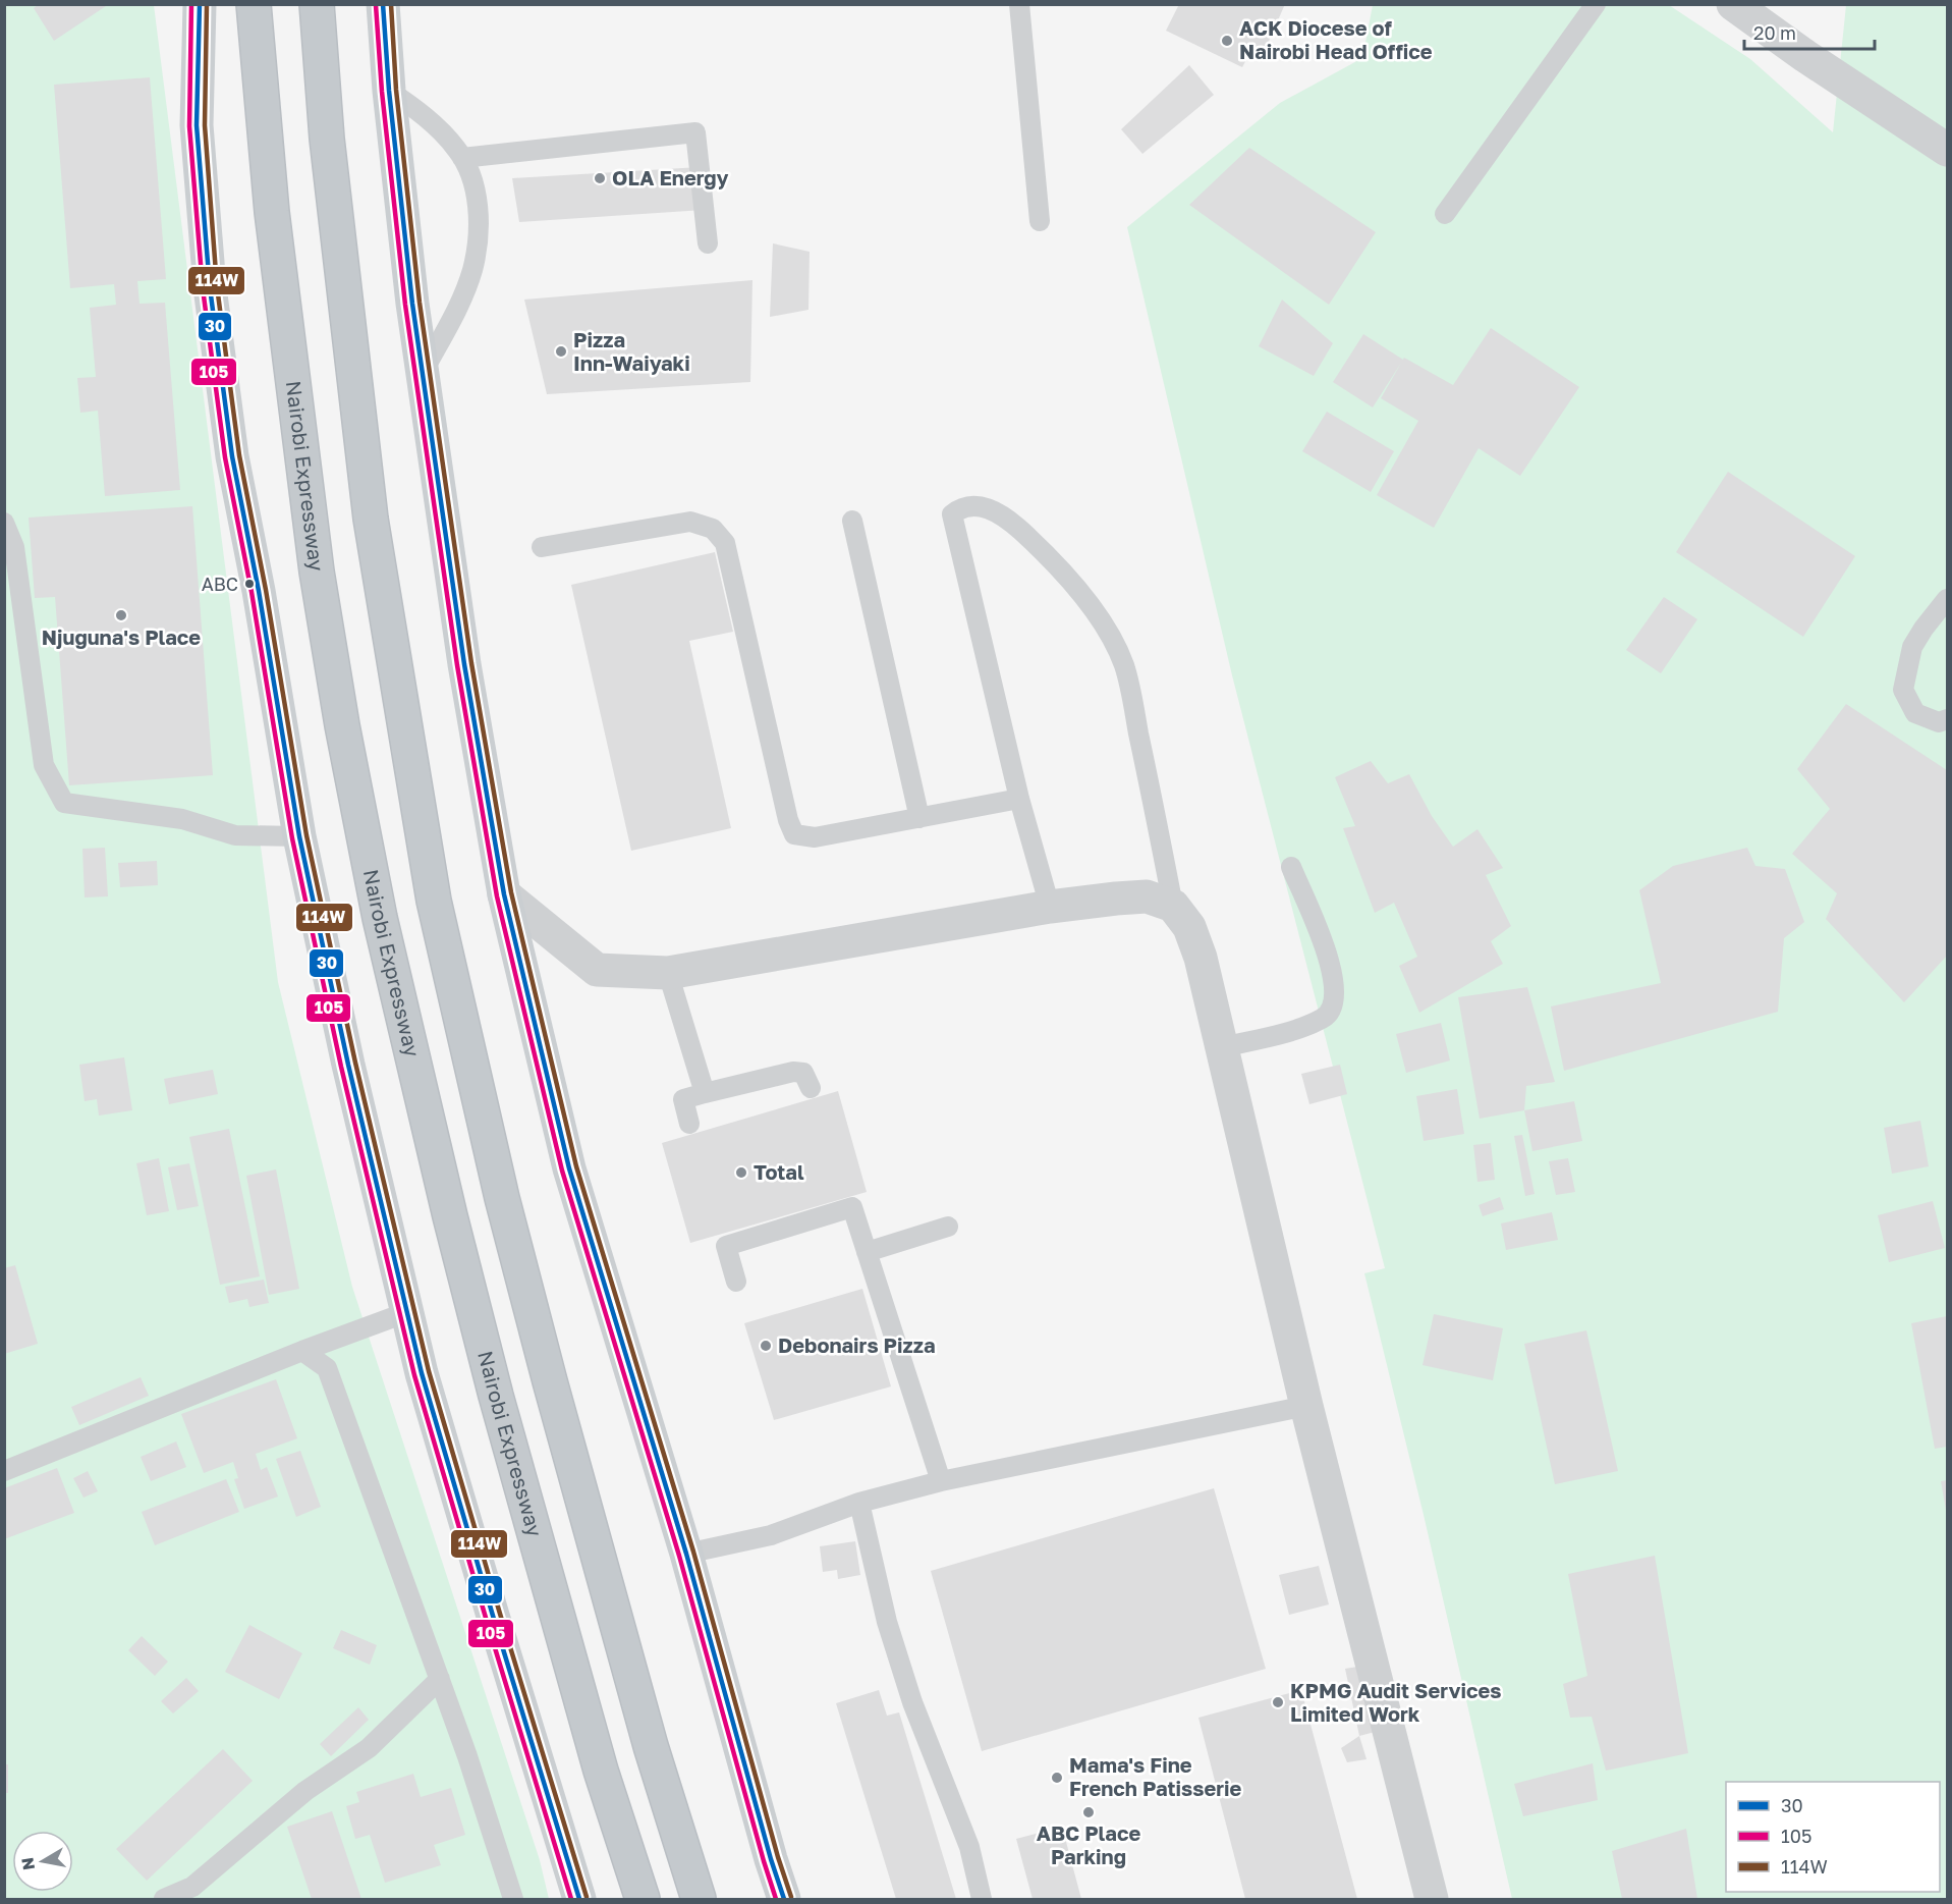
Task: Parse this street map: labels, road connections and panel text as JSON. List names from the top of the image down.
{
  "streets": {
    "highway": ["Nairobi Expressway"]
  },
  "places": [
    "ACK Diocese of Nairobi Head Office",
    "OLA Energy",
    "Pizza Inn-Waiyaki",
    "ABC",
    "Njuguna's Place",
    "Total",
    "Debonairs Pizza",
    "KPMG Audit Services Limited Work",
    "Mama's Fine French Patisserie",
    "ABC Place Parking"
  ],
  "lines": ["transit line 30", "transit line 105", "transit line 114W"],
  "legend": ["30", "105", "114W"],
  "scale_bar": "20 m",
  "north": "left"
}
